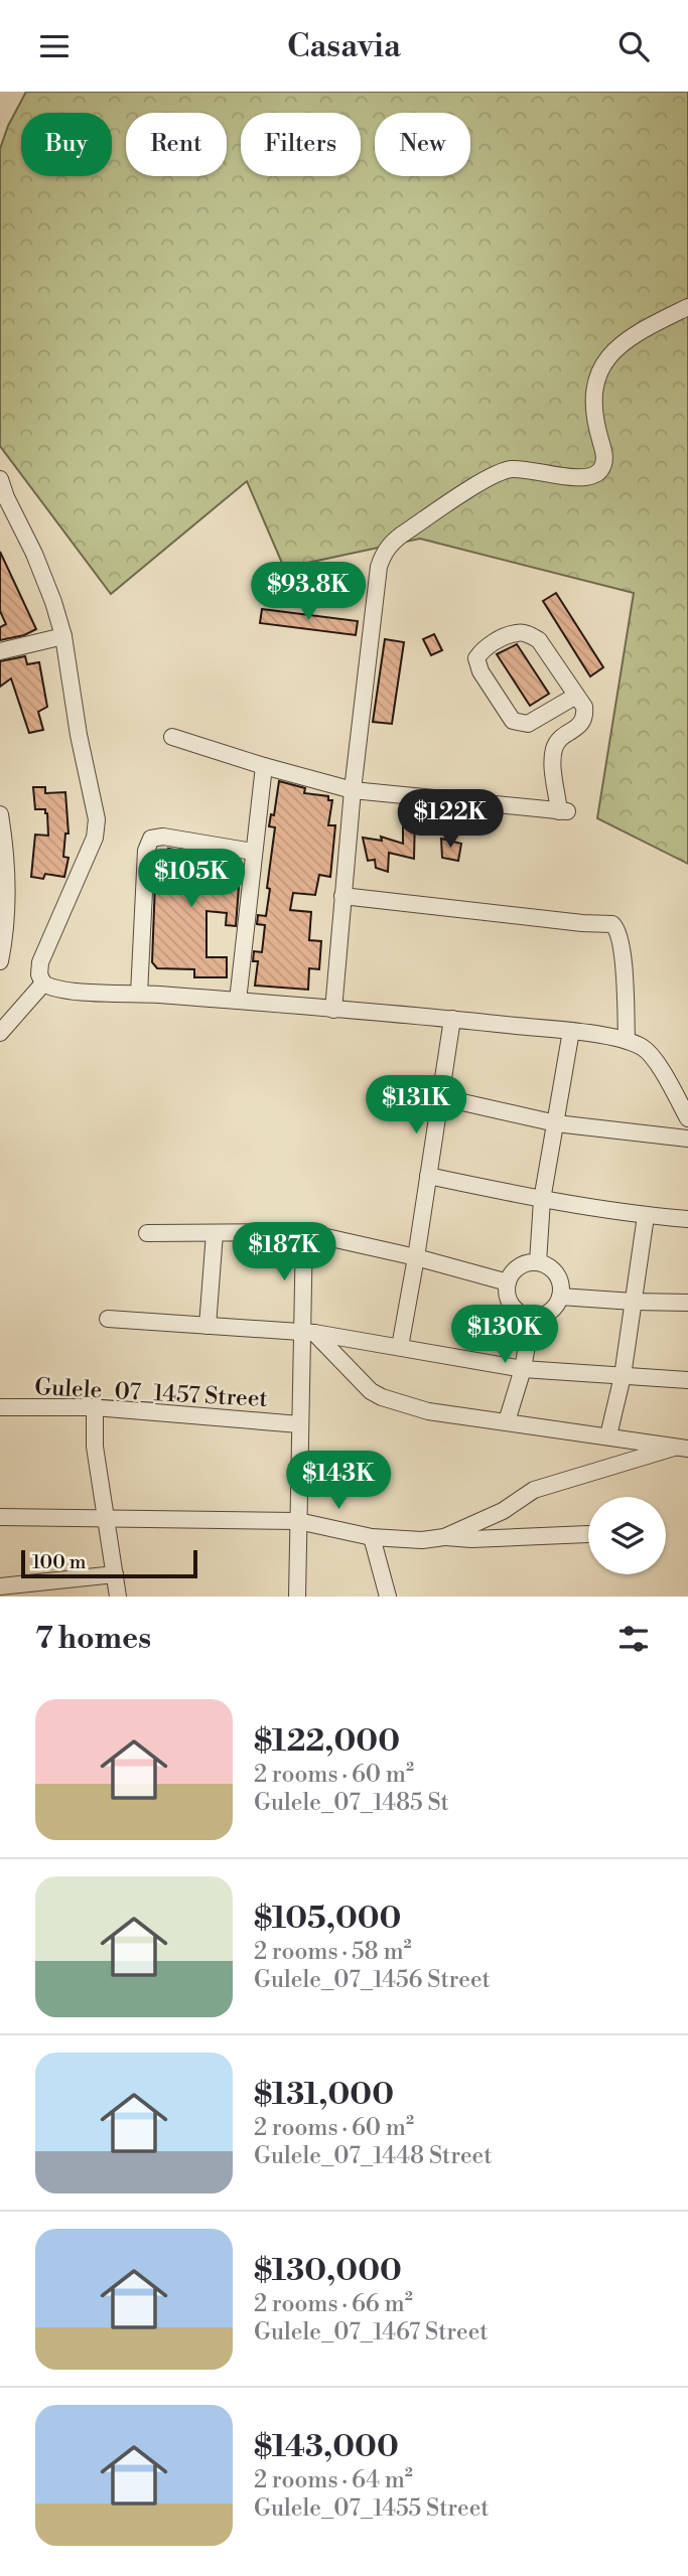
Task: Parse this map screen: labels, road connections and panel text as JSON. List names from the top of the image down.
{
  "streets": {
    "street": ["Gulele_07_1457 Street"]
  },
  "scale_bar": "100 m",
  "page": {
    "header": "Casavia",
    "chip": [
      "Buy",
      "Rent",
      "Filters",
      "New"
    ],
    "price": [
      "$93.8K",
      "$122K",
      "$105K",
      "$131K",
      "$187K",
      "$130K",
      "$143K"
    ],
    "scale": "100 m",
    "heading": "7 homes",
    "list": [
      {
        "name": "$122,000",
        "note": "2 rooms · 60 m² · Gulele_07_1485 St"
      },
      {
        "name": "$105,000",
        "note": "2 rooms · 58 m² · Gulele_07_1456 Street"
      },
      {
        "name": "$131,000",
        "note": "2 rooms · 60 m² · Gulele_07_1448 Street"
      },
      {
        "name": "$130,000",
        "note": "2 rooms · 66 m² · Gulele_07_1467 Street"
      },
      {
        "name": "$143,000",
        "note": "2 rooms · 64 m² · Gulele_07_1455 Street"
      }
    ]
  }
}
